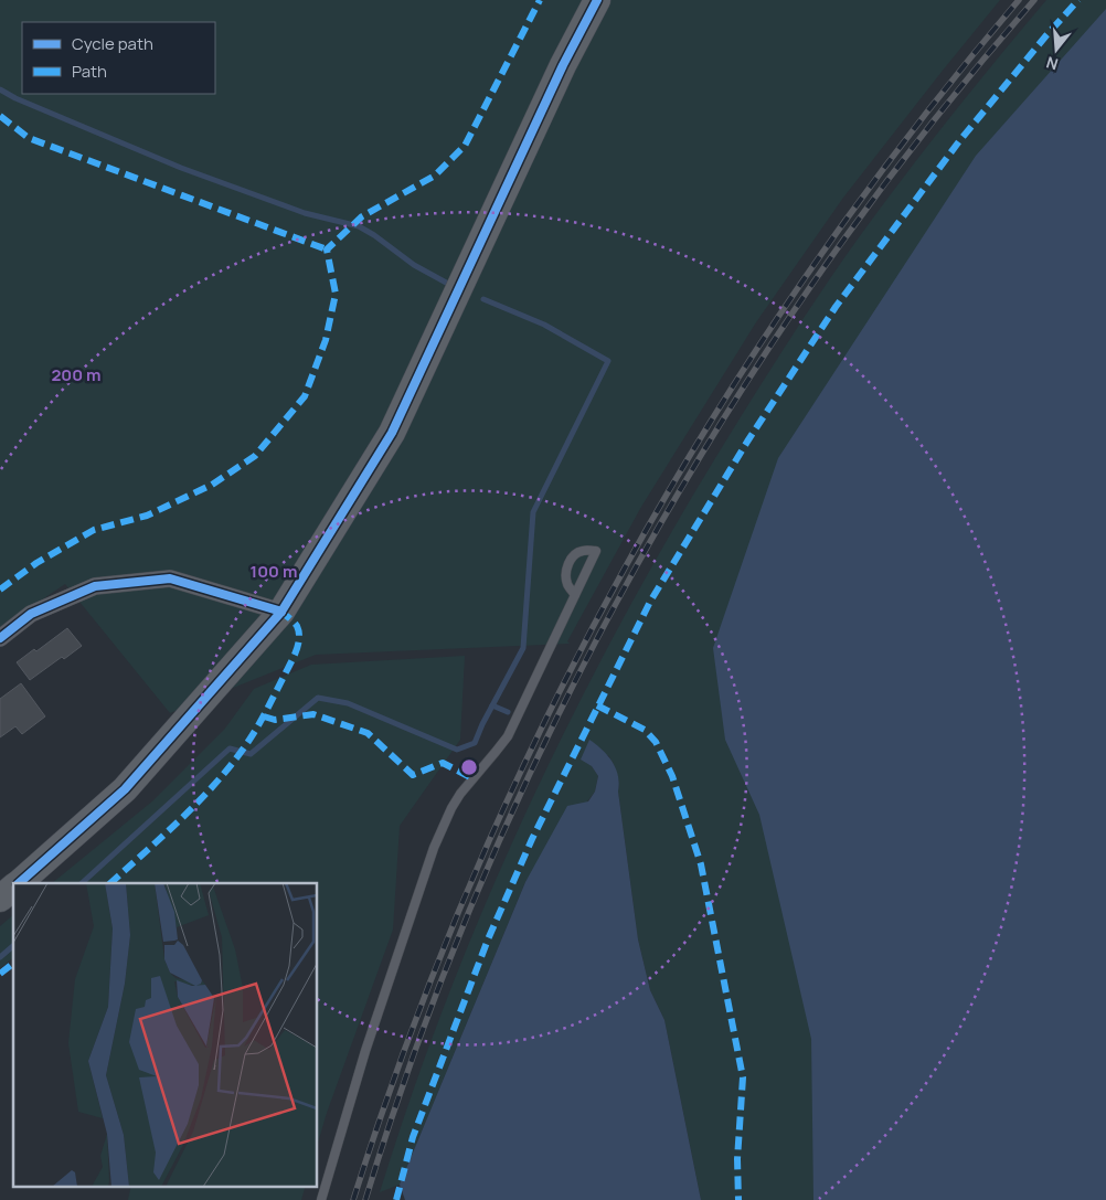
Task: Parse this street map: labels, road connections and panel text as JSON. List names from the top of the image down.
{
  "legend": ["Cycle path", "Path"],
  "north": "bottom",
  "rings": ["200 m", "100 m"]
}
